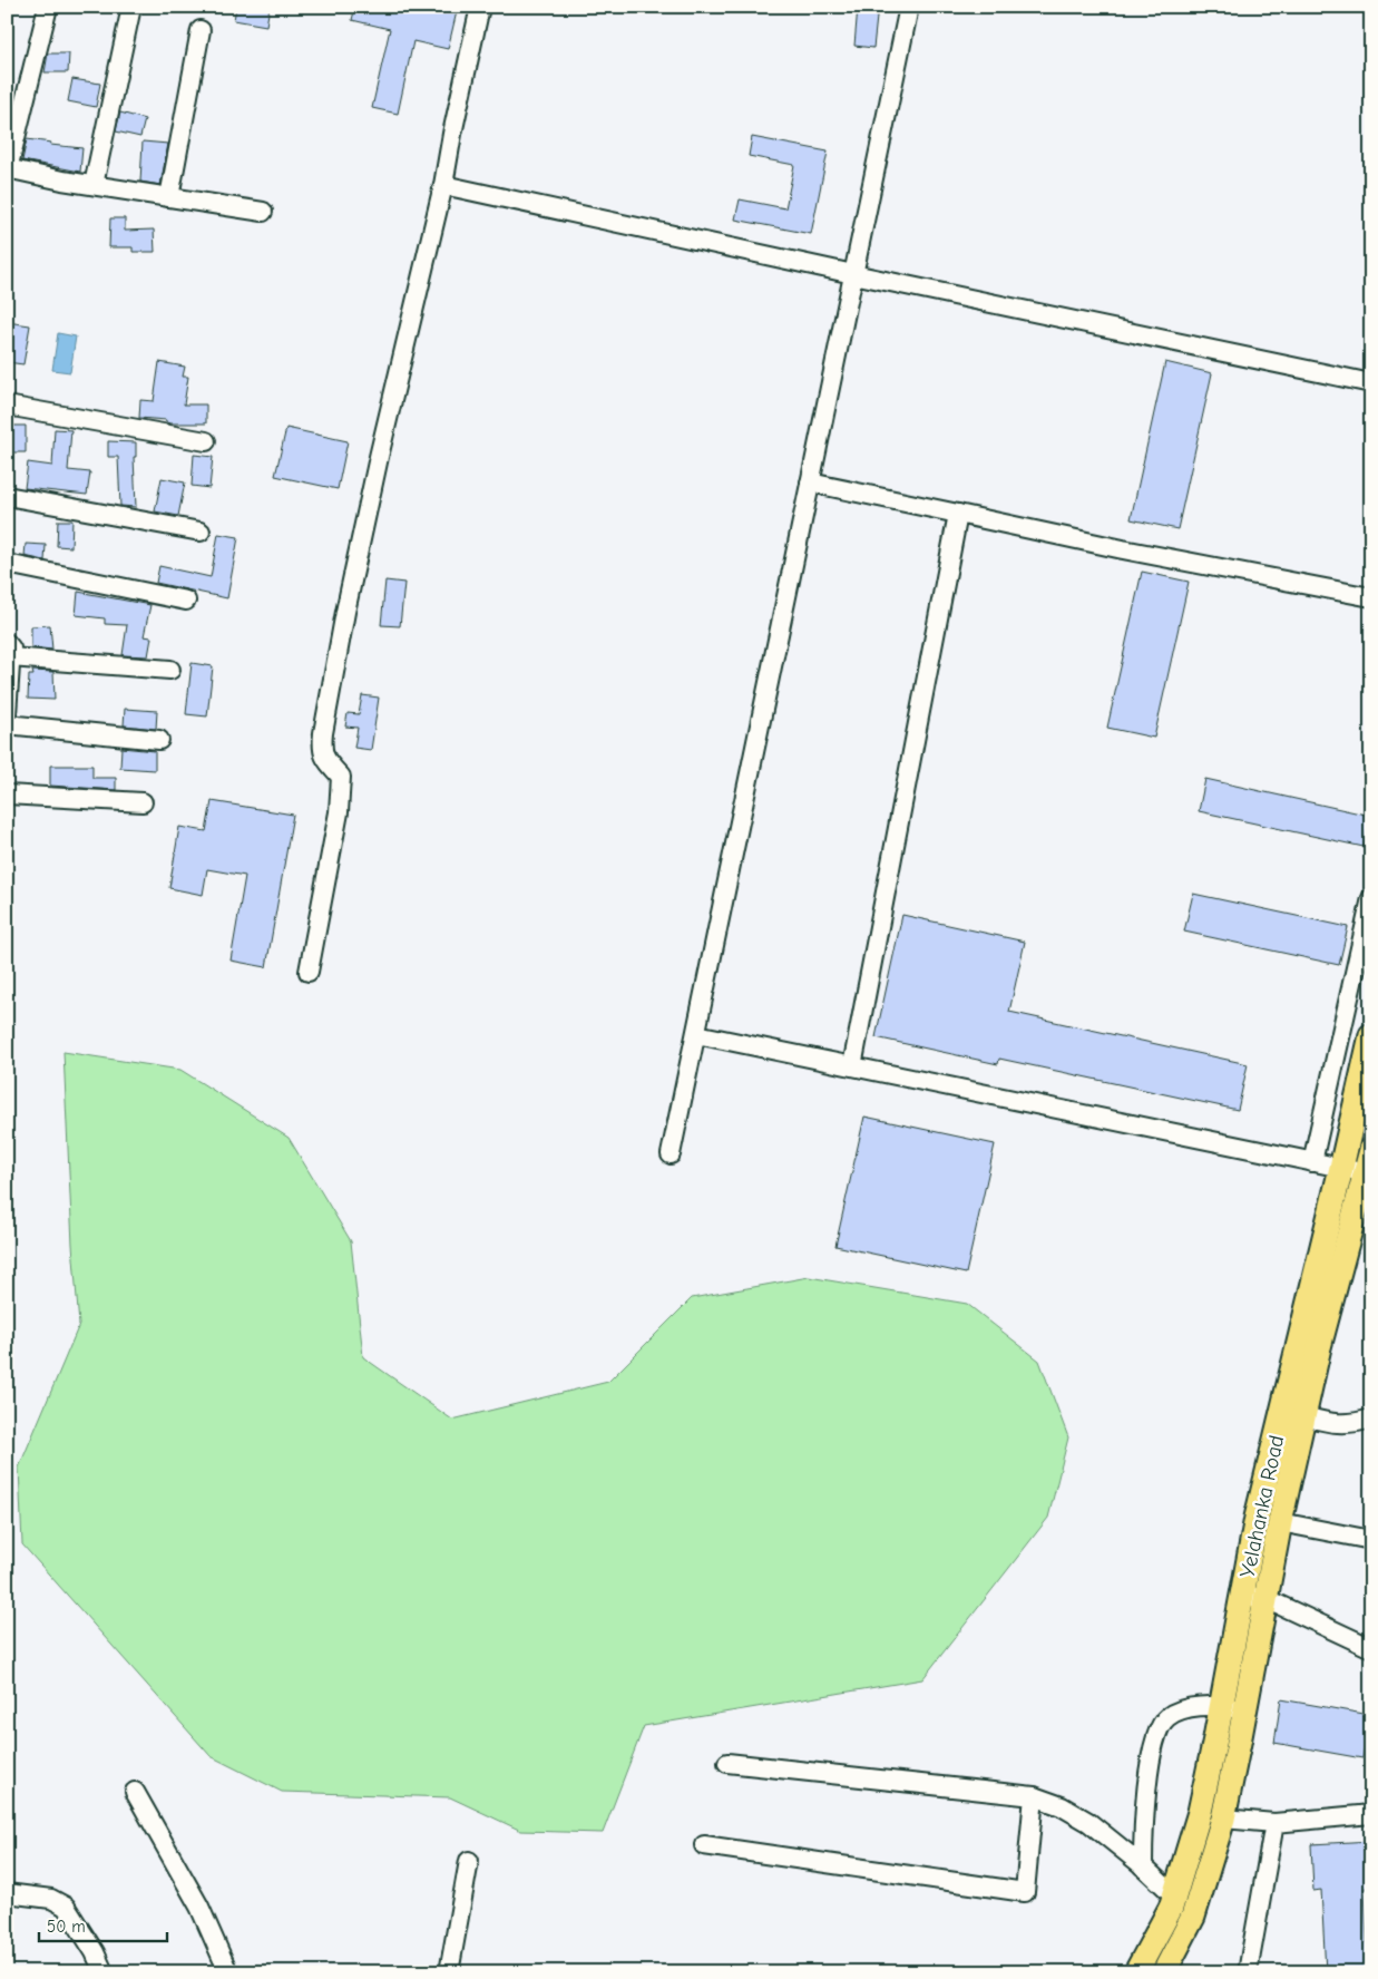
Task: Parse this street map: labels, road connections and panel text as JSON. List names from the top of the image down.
{
  "streets": {
    "main road": ["Yelahanka Road"]
  },
  "scale_bar": "50 m"
}
